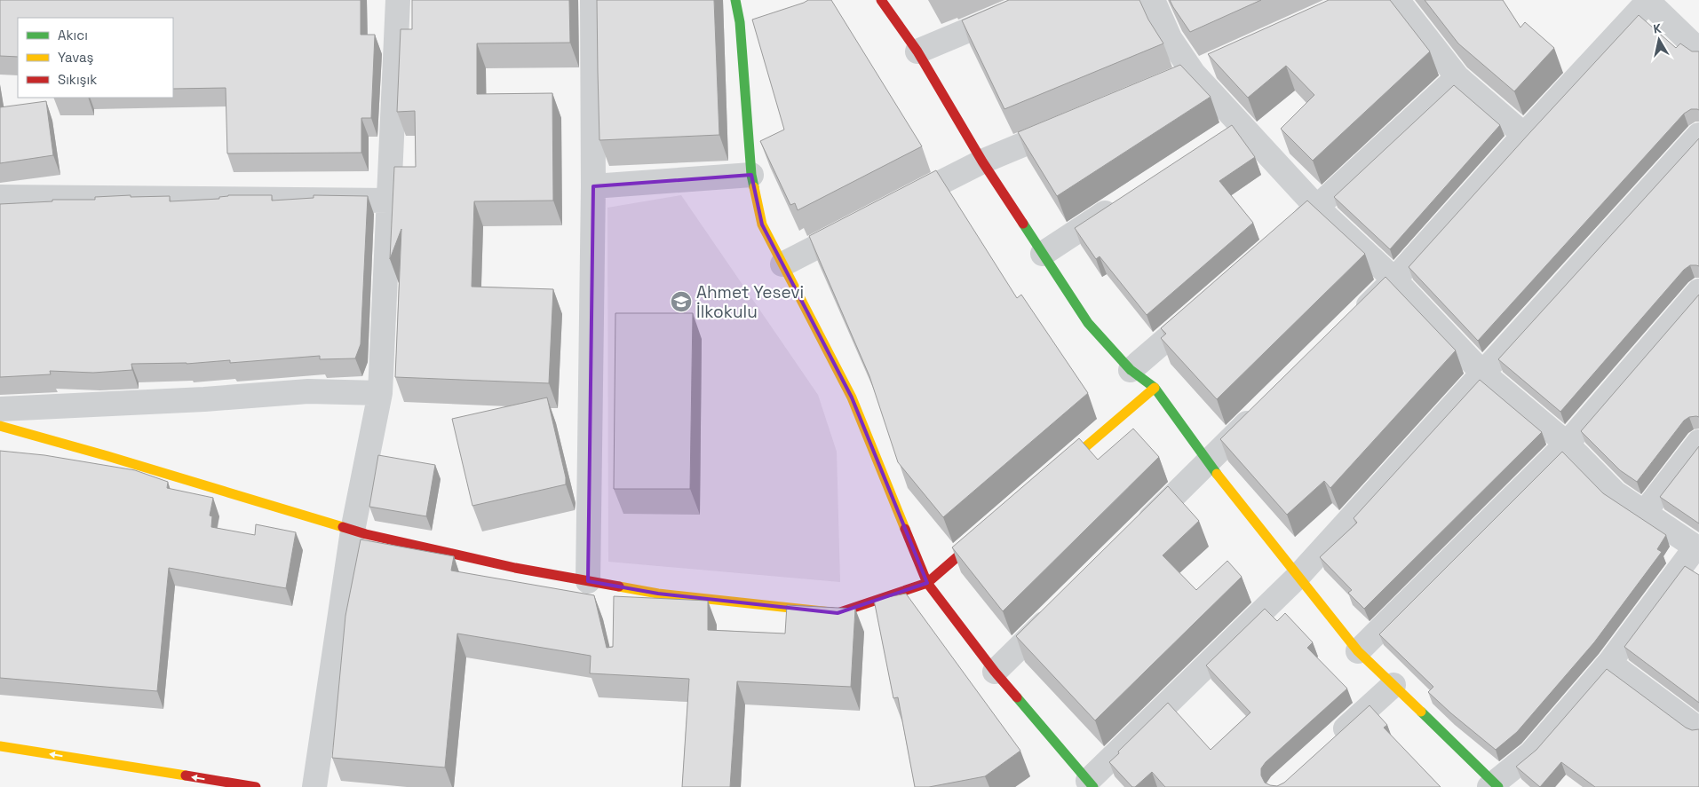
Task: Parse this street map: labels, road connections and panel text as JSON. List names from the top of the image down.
{
  "places": {
    "school or university": ["Ahmet Yesevi İlkokulu"]
  },
  "legend": ["Akıcı", "Yavaş", "Sıkışık"],
  "north": "top"
}
